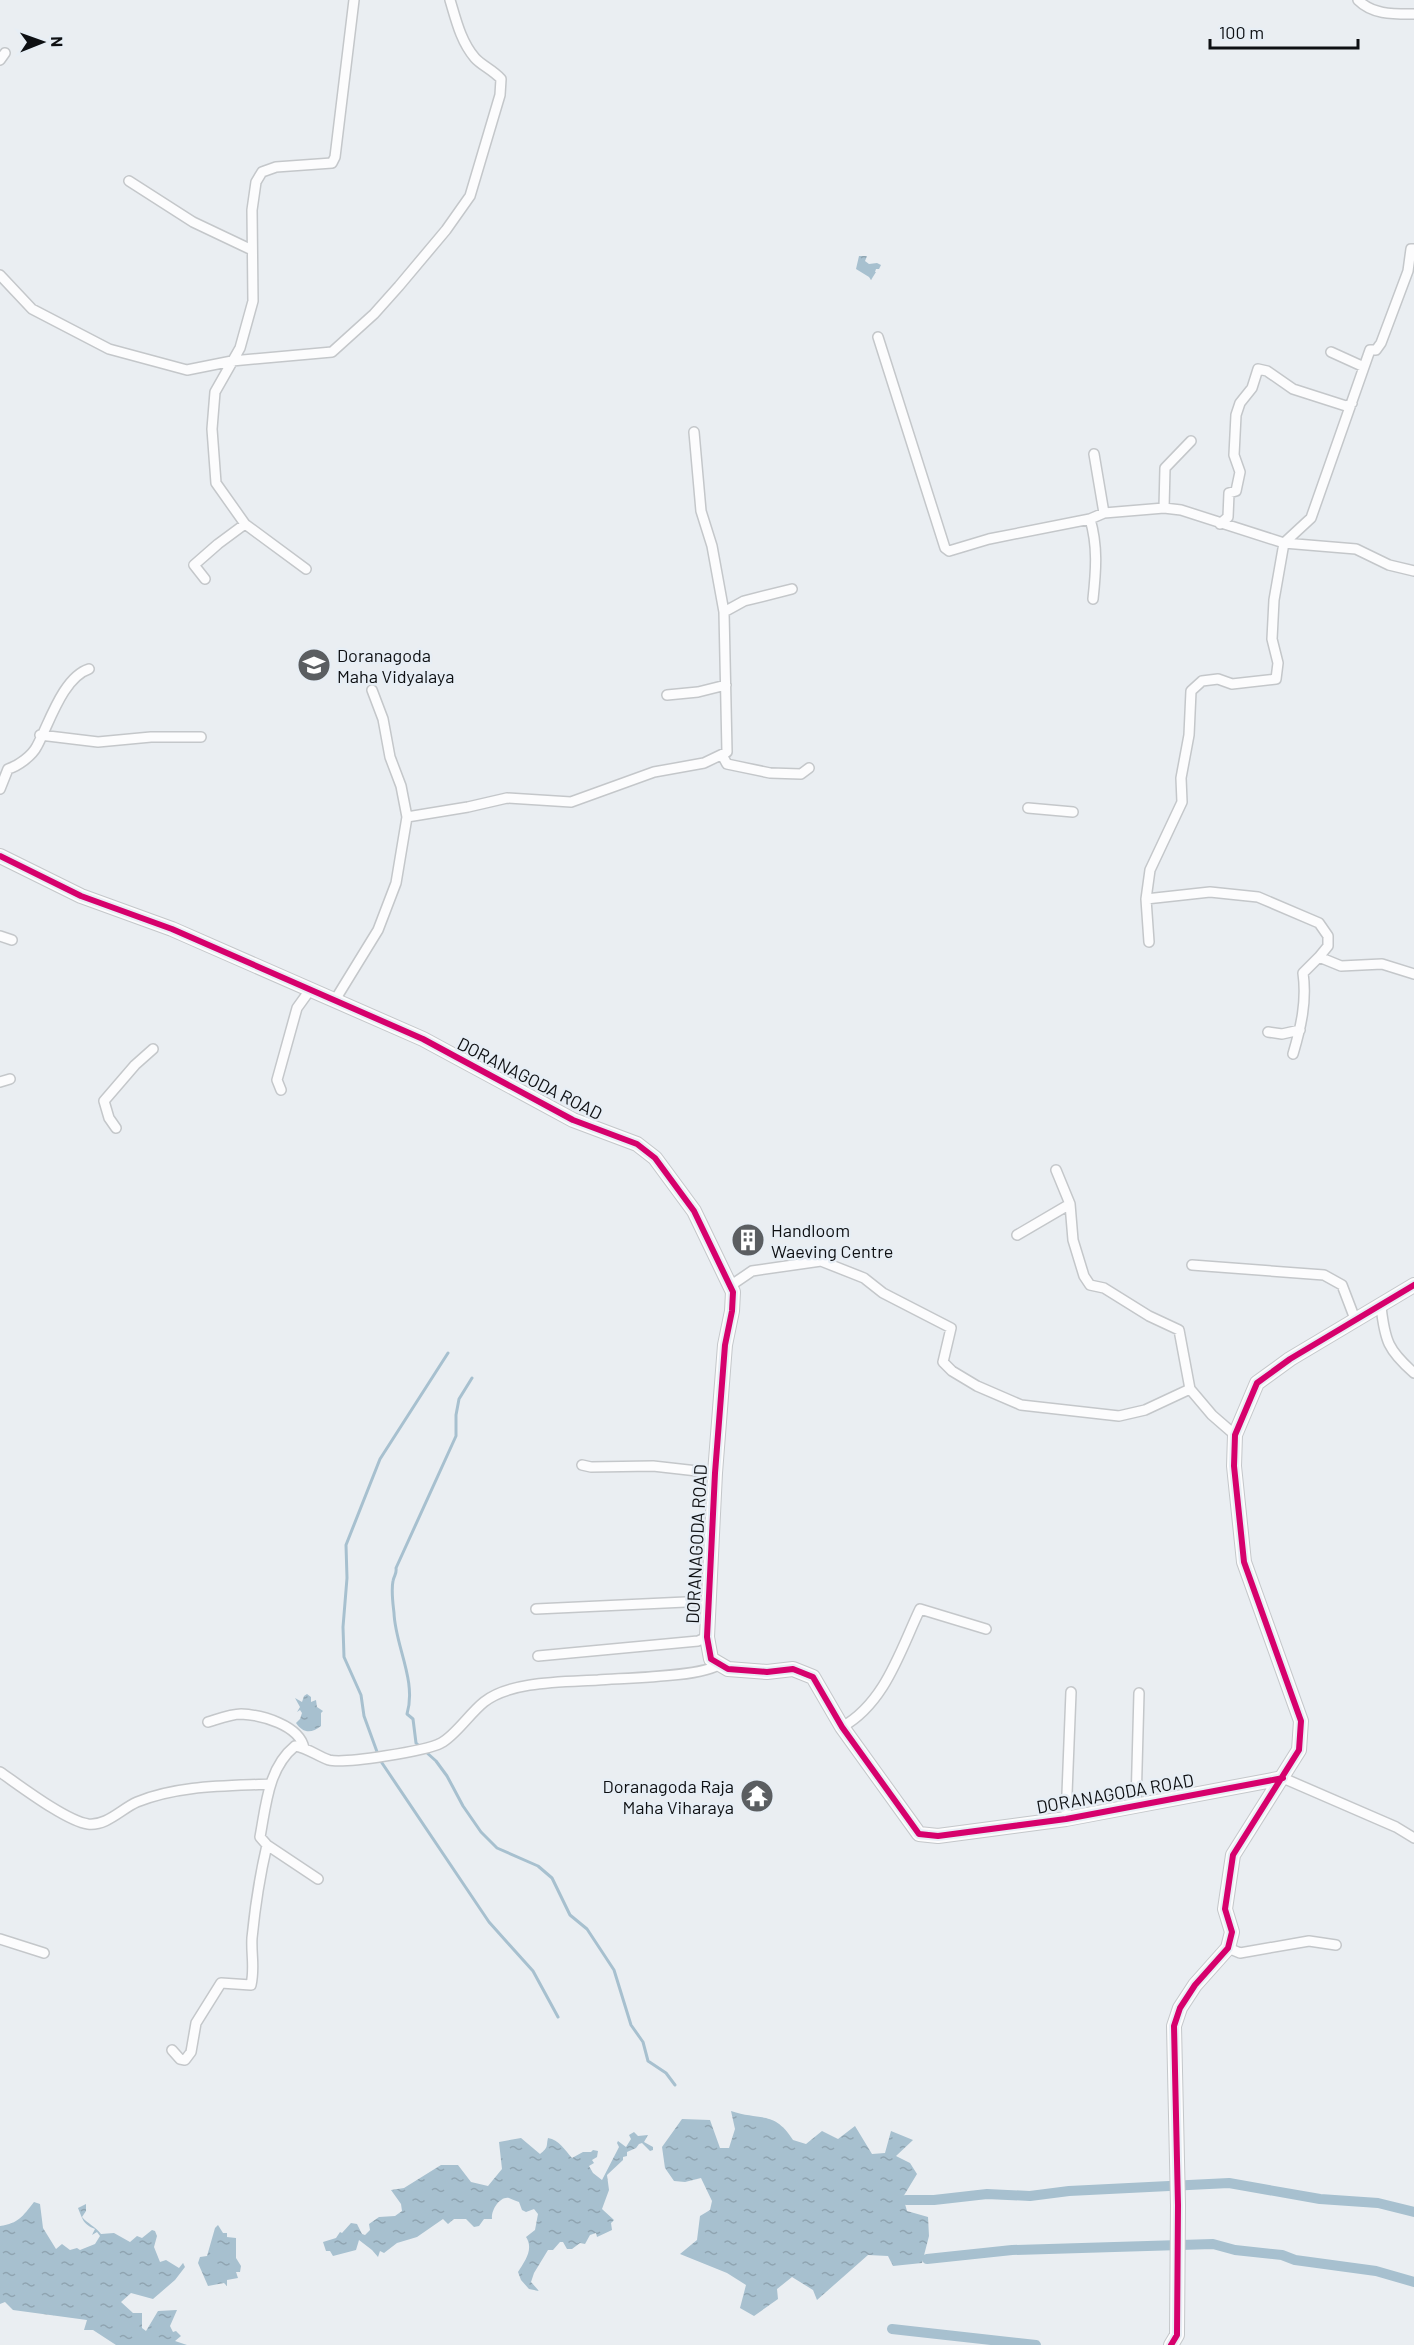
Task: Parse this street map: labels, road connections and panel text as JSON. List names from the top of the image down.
{
  "streets": {
    "street": ["DORANAGODA ROAD"]
  },
  "places": {
    "school or university": ["Doranagoda Maha Vidyalaya"],
    "building": ["Handloom Waeving Centre"],
    "temple": ["Doranagoda Raja Maha Viharaya"]
  },
  "scale_bar": "100 m",
  "north": "right"
}
